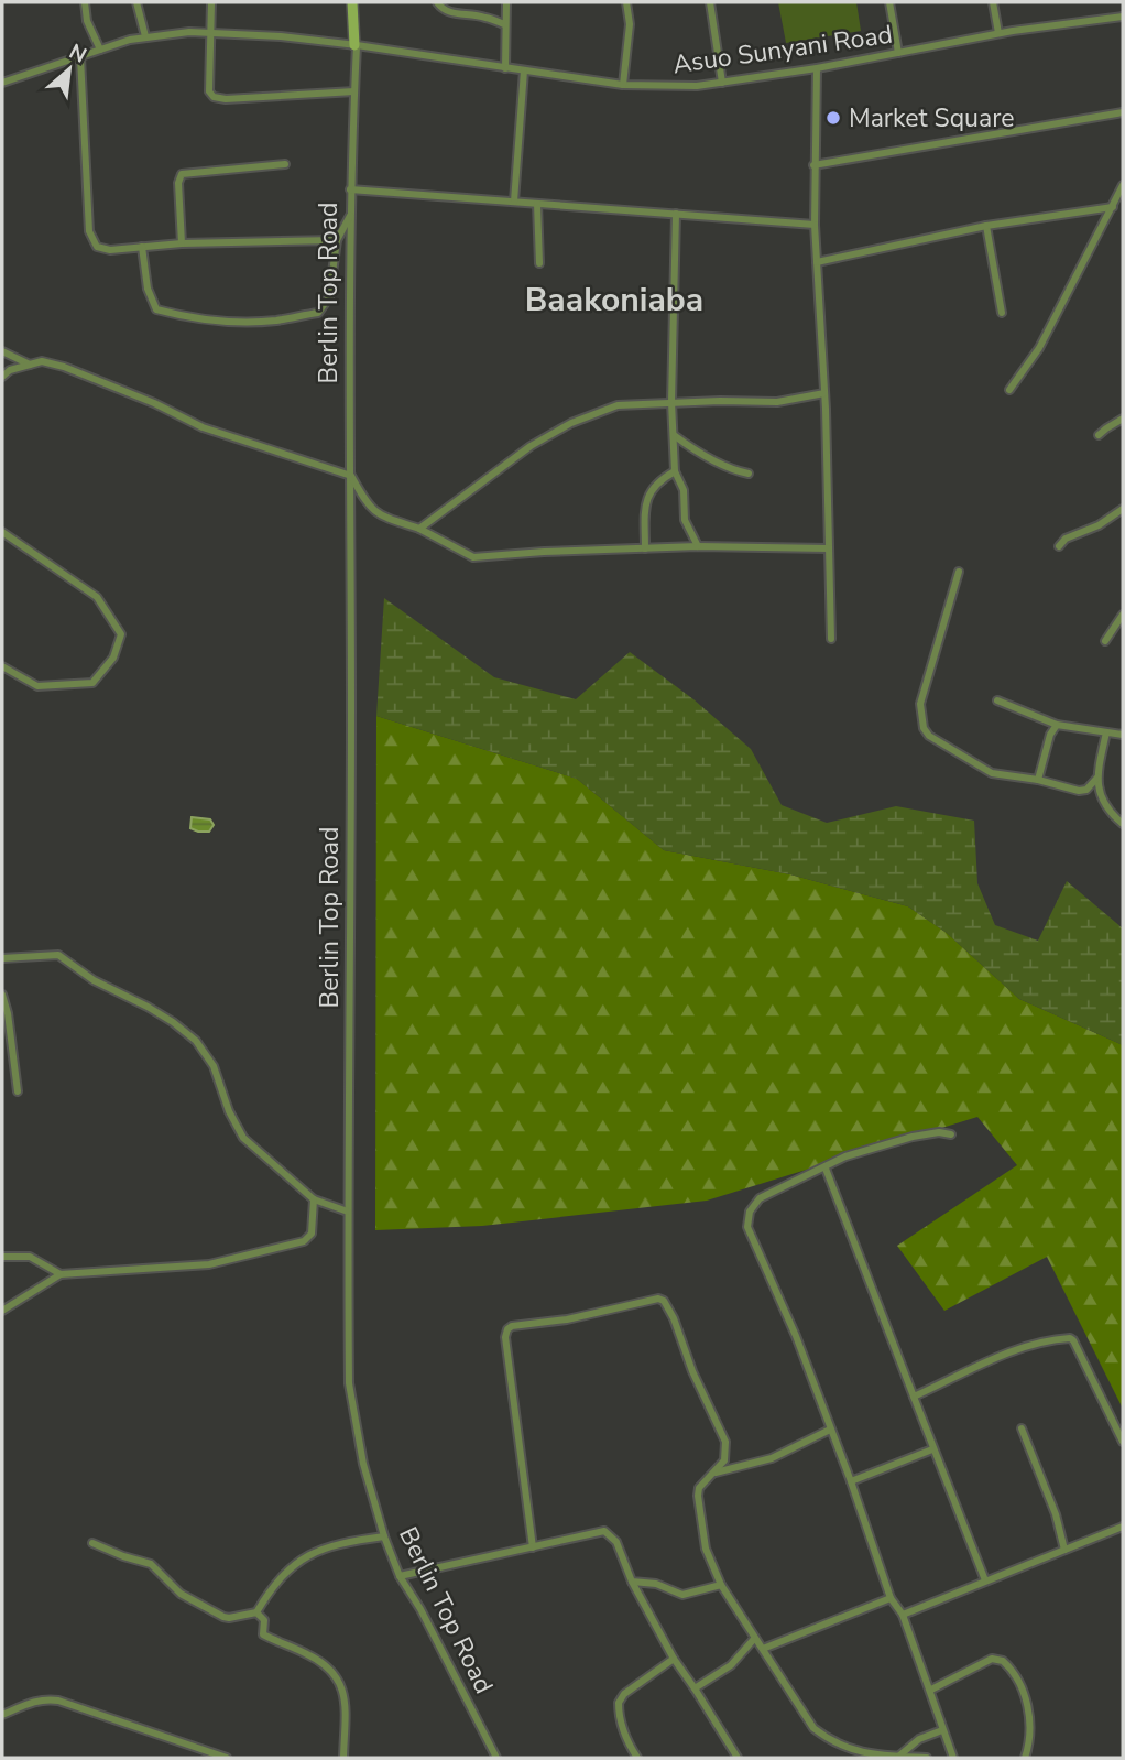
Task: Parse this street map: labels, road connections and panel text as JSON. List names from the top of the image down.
{
  "streets": {
    "street": ["Asuo Sunyani Road", "Berlin Top Road"]
  },
  "crossings": [
    ["Asuo Sunyani Road", "Berlin Top Road"]
  ],
  "districts": ["Baakoniaba"],
  "places": ["Market Square"],
  "north": "top right"
}
